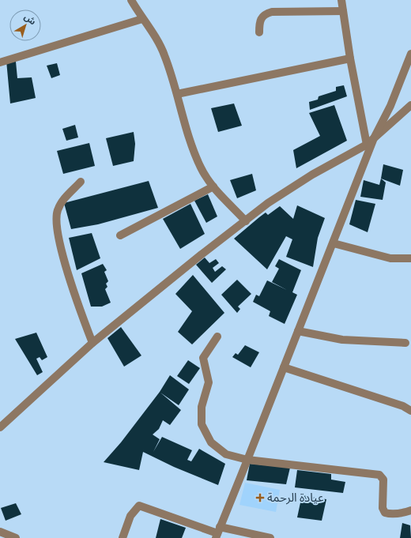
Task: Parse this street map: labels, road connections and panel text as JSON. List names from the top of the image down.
{
  "places": {
    "health": ["عيادة الرحمة"]
  },
  "north": "top right"
}
